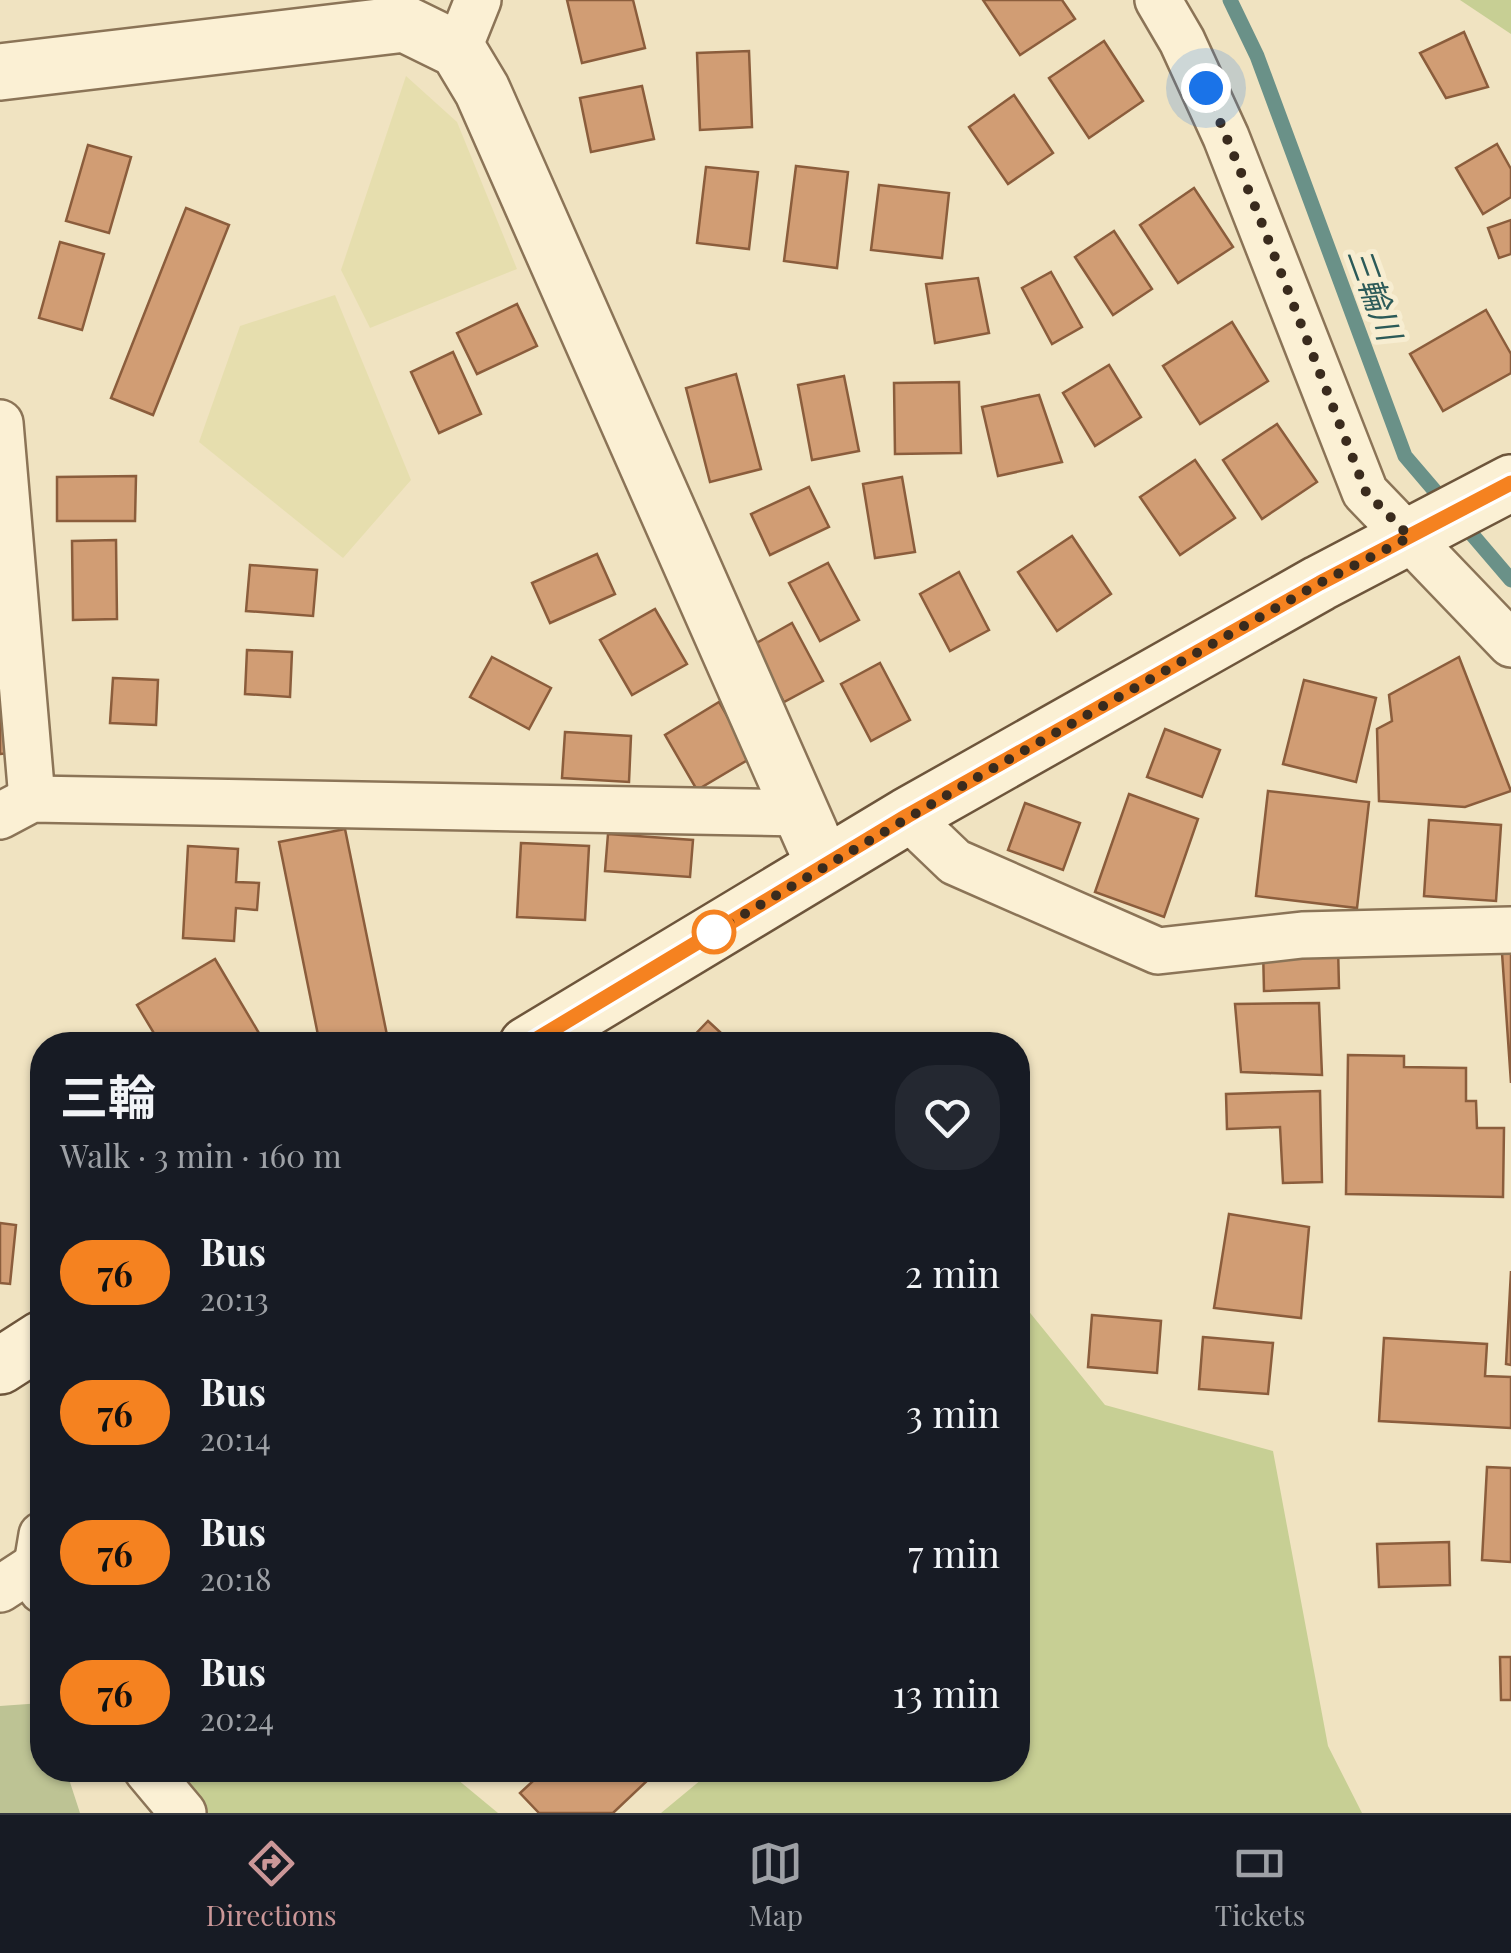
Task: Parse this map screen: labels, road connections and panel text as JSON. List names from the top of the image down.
{
  "water": ["三輪川"],
  "lines": ["bus line 76"],
  "page": {
    "heading": ["三輪", "Walk · 3 min · 160 m"],
    "list": [
      {
        "mark": "76",
        "name": "Bus",
        "note": "20:13",
        "value": "2 min"
      },
      {
        "mark": "76",
        "name": "Bus",
        "note": "20:14",
        "value": "3 min"
      },
      {
        "mark": "76",
        "name": "Bus",
        "note": "20:18",
        "value": "7 min"
      },
      {
        "mark": "76",
        "name": "Bus",
        "note": "20:24",
        "value": "13 min"
      }
    ],
    "tabs": ["Directions", "Map", "Tickets"]
  }
}
